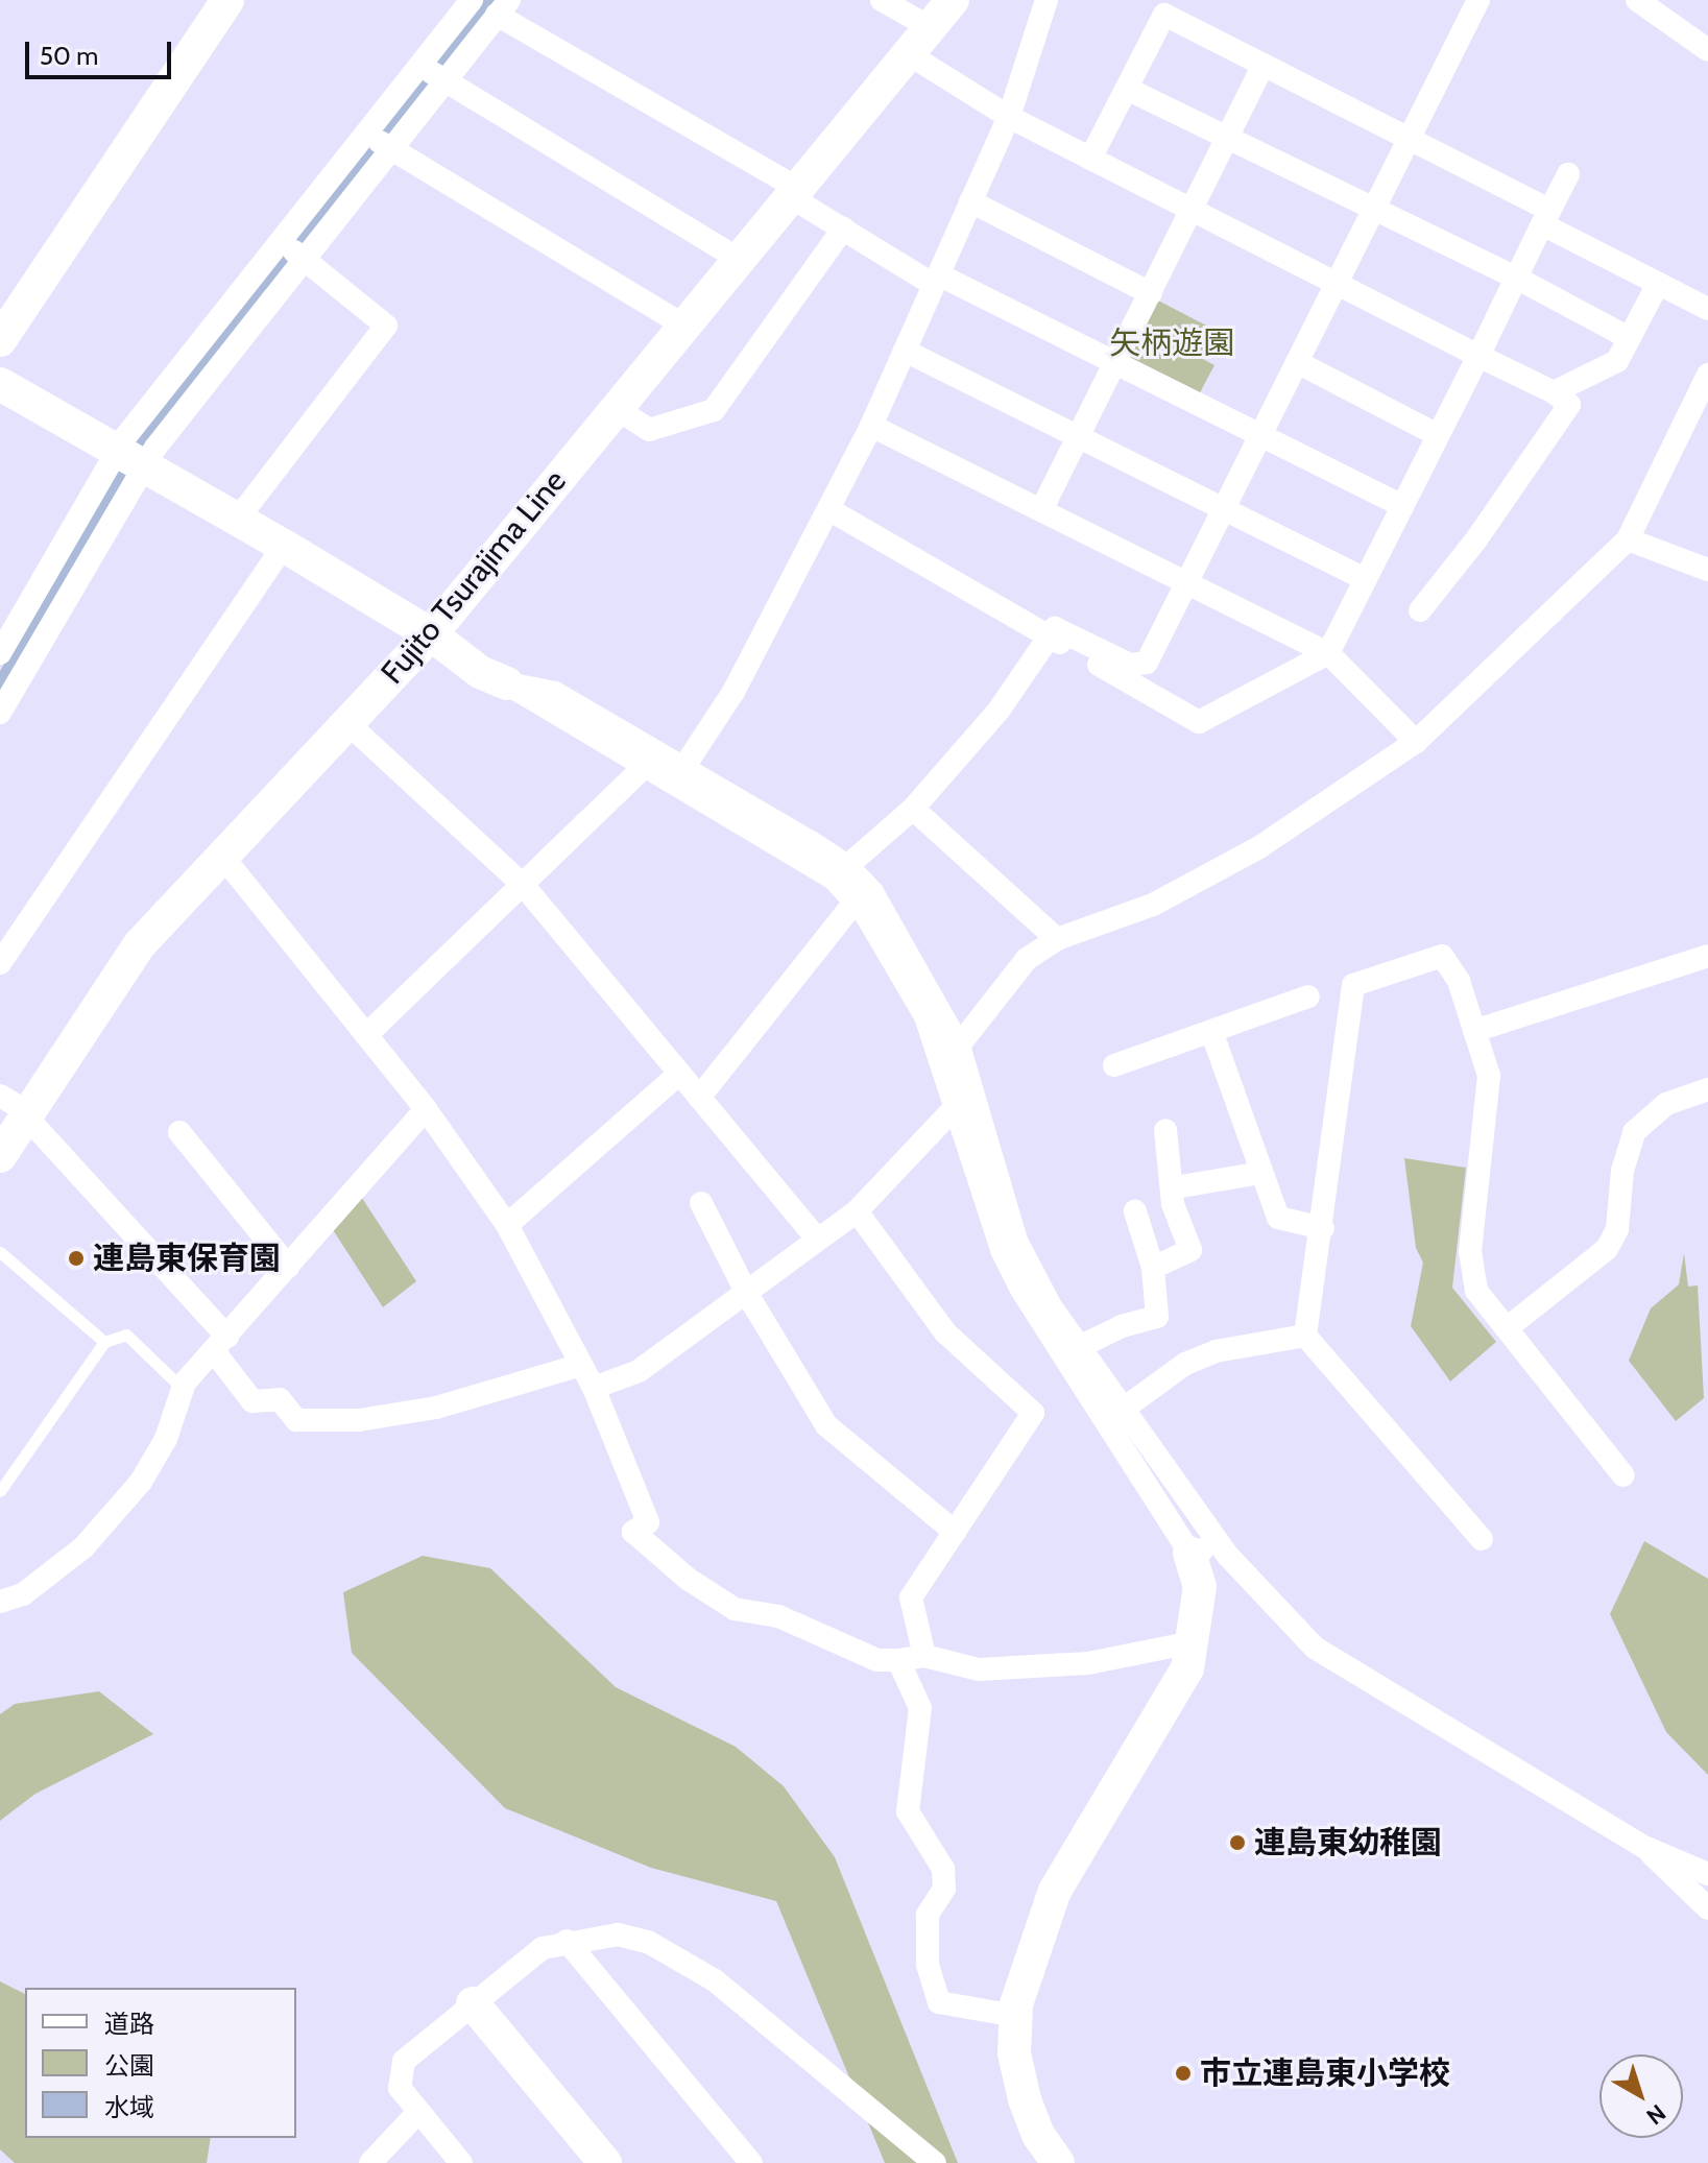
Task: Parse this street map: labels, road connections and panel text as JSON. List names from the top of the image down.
{
  "streets": {
    "street": ["Fujito Tsurajima Line"]
  },
  "parks": ["矢柄遊園"],
  "places": ["連島東保育園", "連島東幼稚園", "市立連島東小学校"],
  "legend": ["道路", "公園", "水域"],
  "scale_bar": "50 m",
  "north": "bottom right"
}
